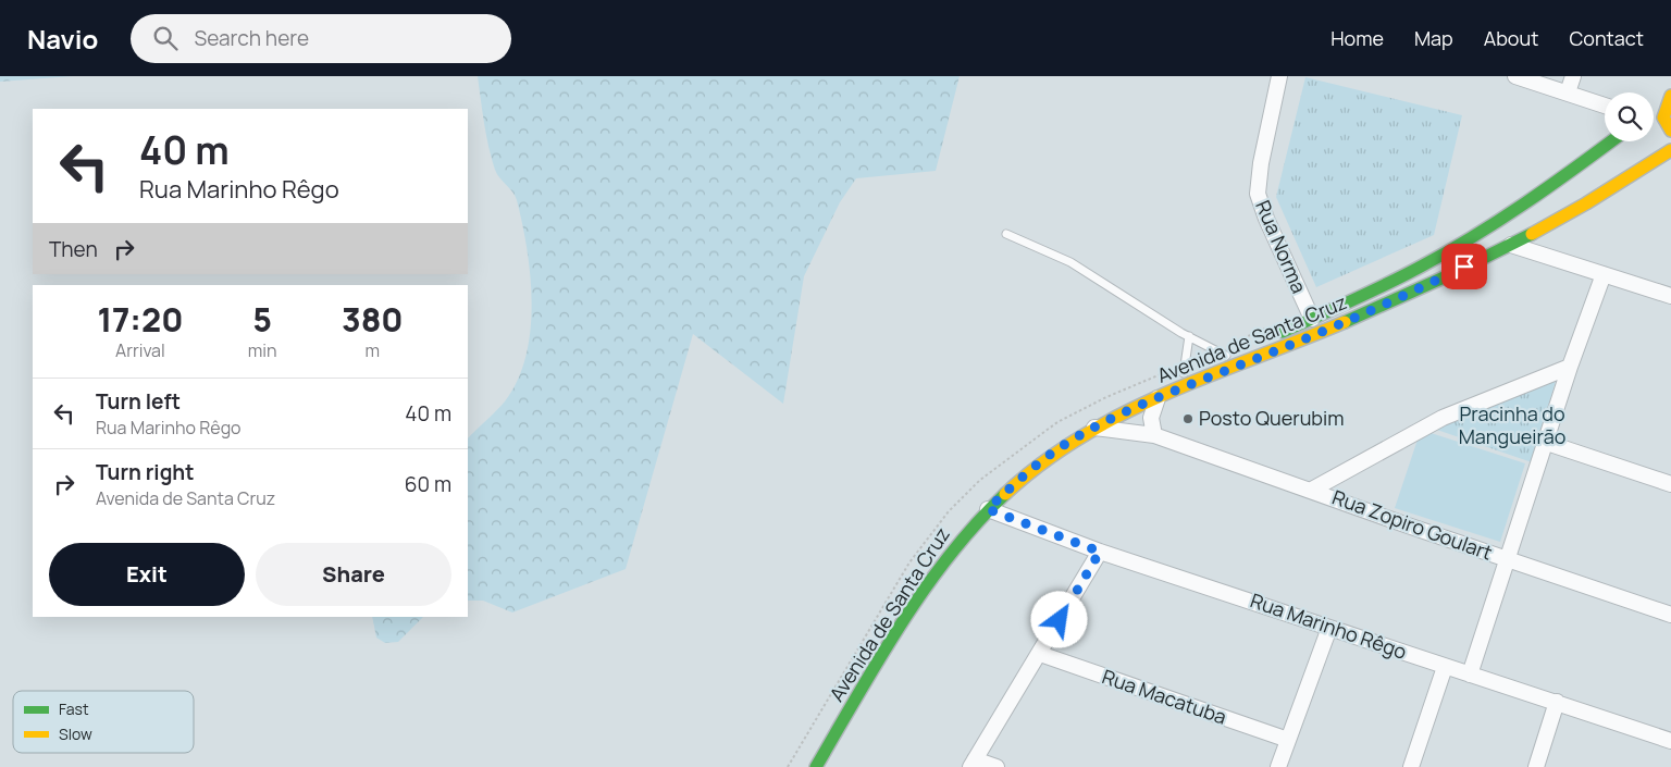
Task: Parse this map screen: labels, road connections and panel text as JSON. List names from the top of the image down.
{
  "streets": {
    "main road": ["Avenida de Santa Cruz"],
    "street": [
      "Rua Norma",
      "Rua Zopiro Goulart",
      "Rua Marinho Rêgo",
      "Rua Macatuba"
    ]
  },
  "crossings": [
    ["Rua Norma", "Avenida de Santa Cruz"],
    ["Avenida de Santa Cruz", "Rua Zopiro Goulart"],
    ["Avenida de Santa Cruz", "Rua Marinho Rêgo"]
  ],
  "parks": ["Pracinha do Mangueirão"],
  "places": ["Posto Querubim"],
  "legend": ["Fast", "Slow"],
  "page": {
    "header": "Navio",
    "search": "Search here",
    "nav": [
      "Home",
      "Map",
      "About",
      "Contact"
    ],
    "turn": ["40 m", "Rua Marinho Rêgo"],
    "then": "Then",
    "eta": [
      "17:20",
      "Arrival",
      "5",
      "min",
      "380",
      "m"
    ],
    "list": [
      {
        "name": "Turn left",
        "note": "Rua Marinho Rêgo",
        "value": "40 m"
      },
      {
        "name": "Turn right",
        "note": "Avenida de Santa Cruz",
        "value": "60 m"
      }
    ],
    "buttons": ["Exit", "Share"]
  }
}
